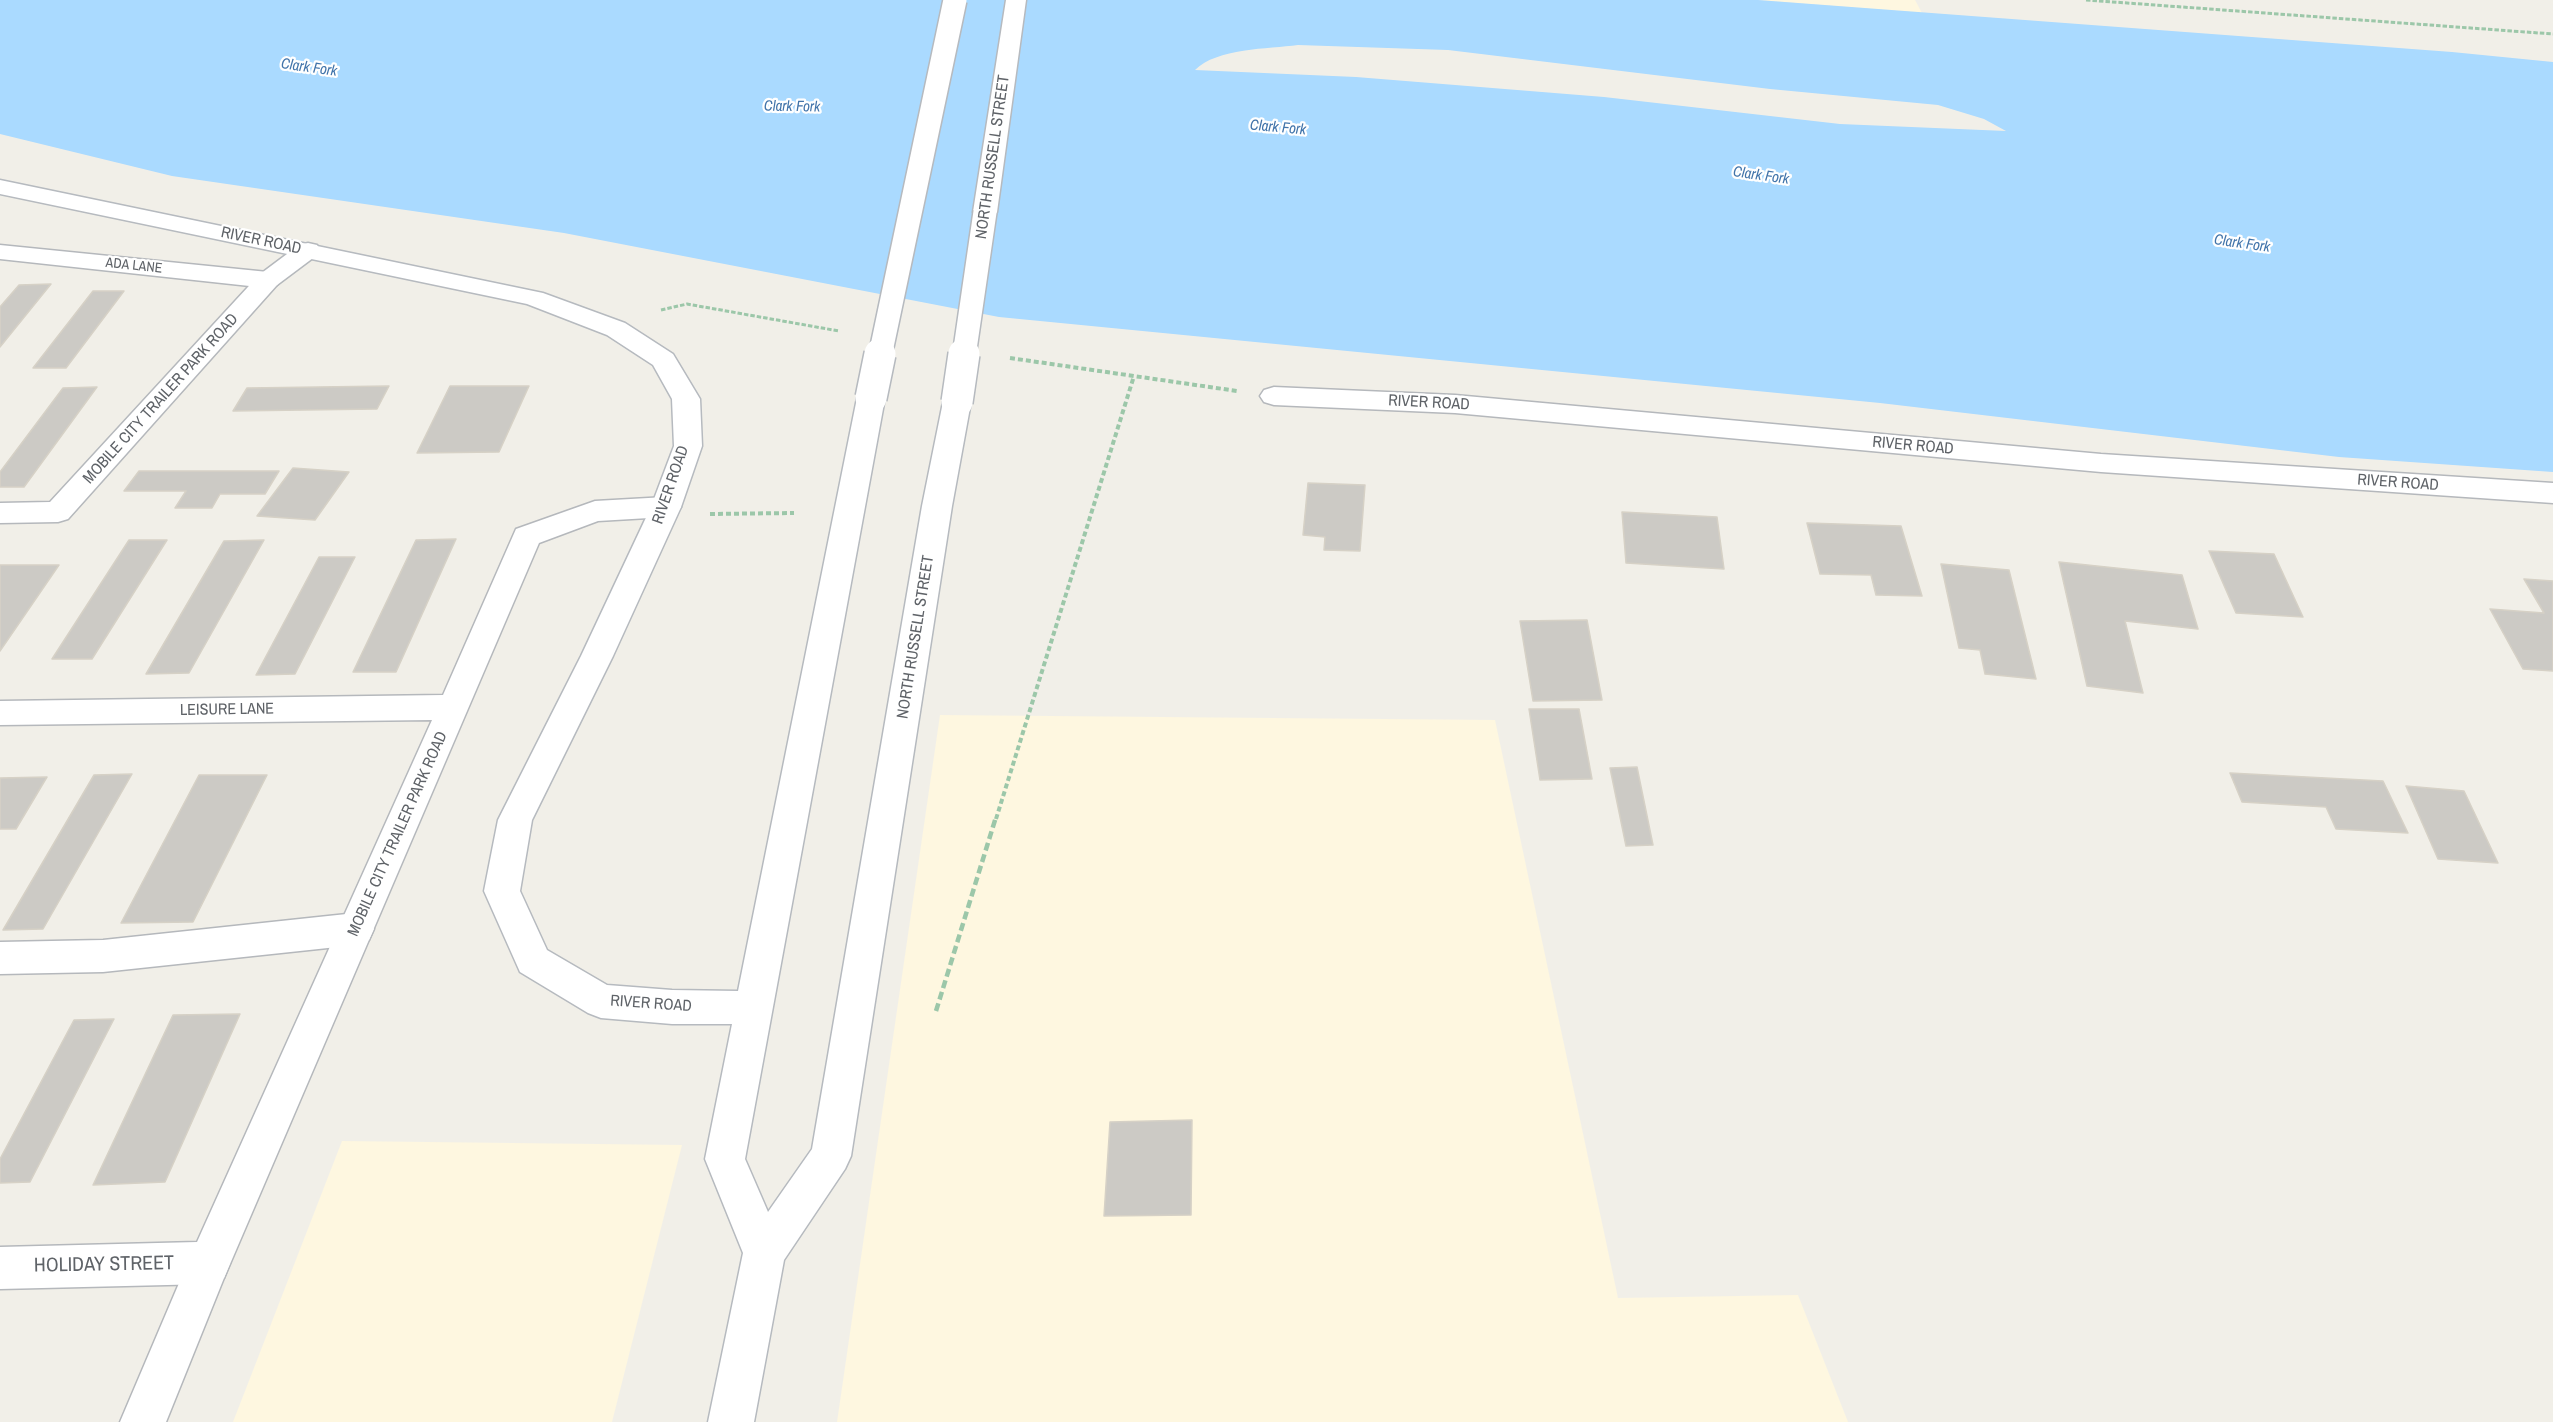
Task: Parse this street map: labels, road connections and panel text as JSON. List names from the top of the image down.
{
  "streets": {
    "street": [
      "NORTH RUSSELL STREET",
      "RIVER ROAD",
      "ADA LANE",
      "MOBILE CITY TRAILER PARK ROAD",
      "LEISURE LANE",
      "HOLIDAY STREET"
    ]
  },
  "crossings": [
    ["RIVER ROAD", "MOBILE CITY TRAILER PARK ROAD"],
    ["ADA LANE", "MOBILE CITY TRAILER PARK ROAD"],
    ["MOBILE CITY TRAILER PARK ROAD", "LEISURE LANE"],
    ["MOBILE CITY TRAILER PARK ROAD", "HOLIDAY STREET"]
  ],
  "water": ["Clark Fork"]
}
